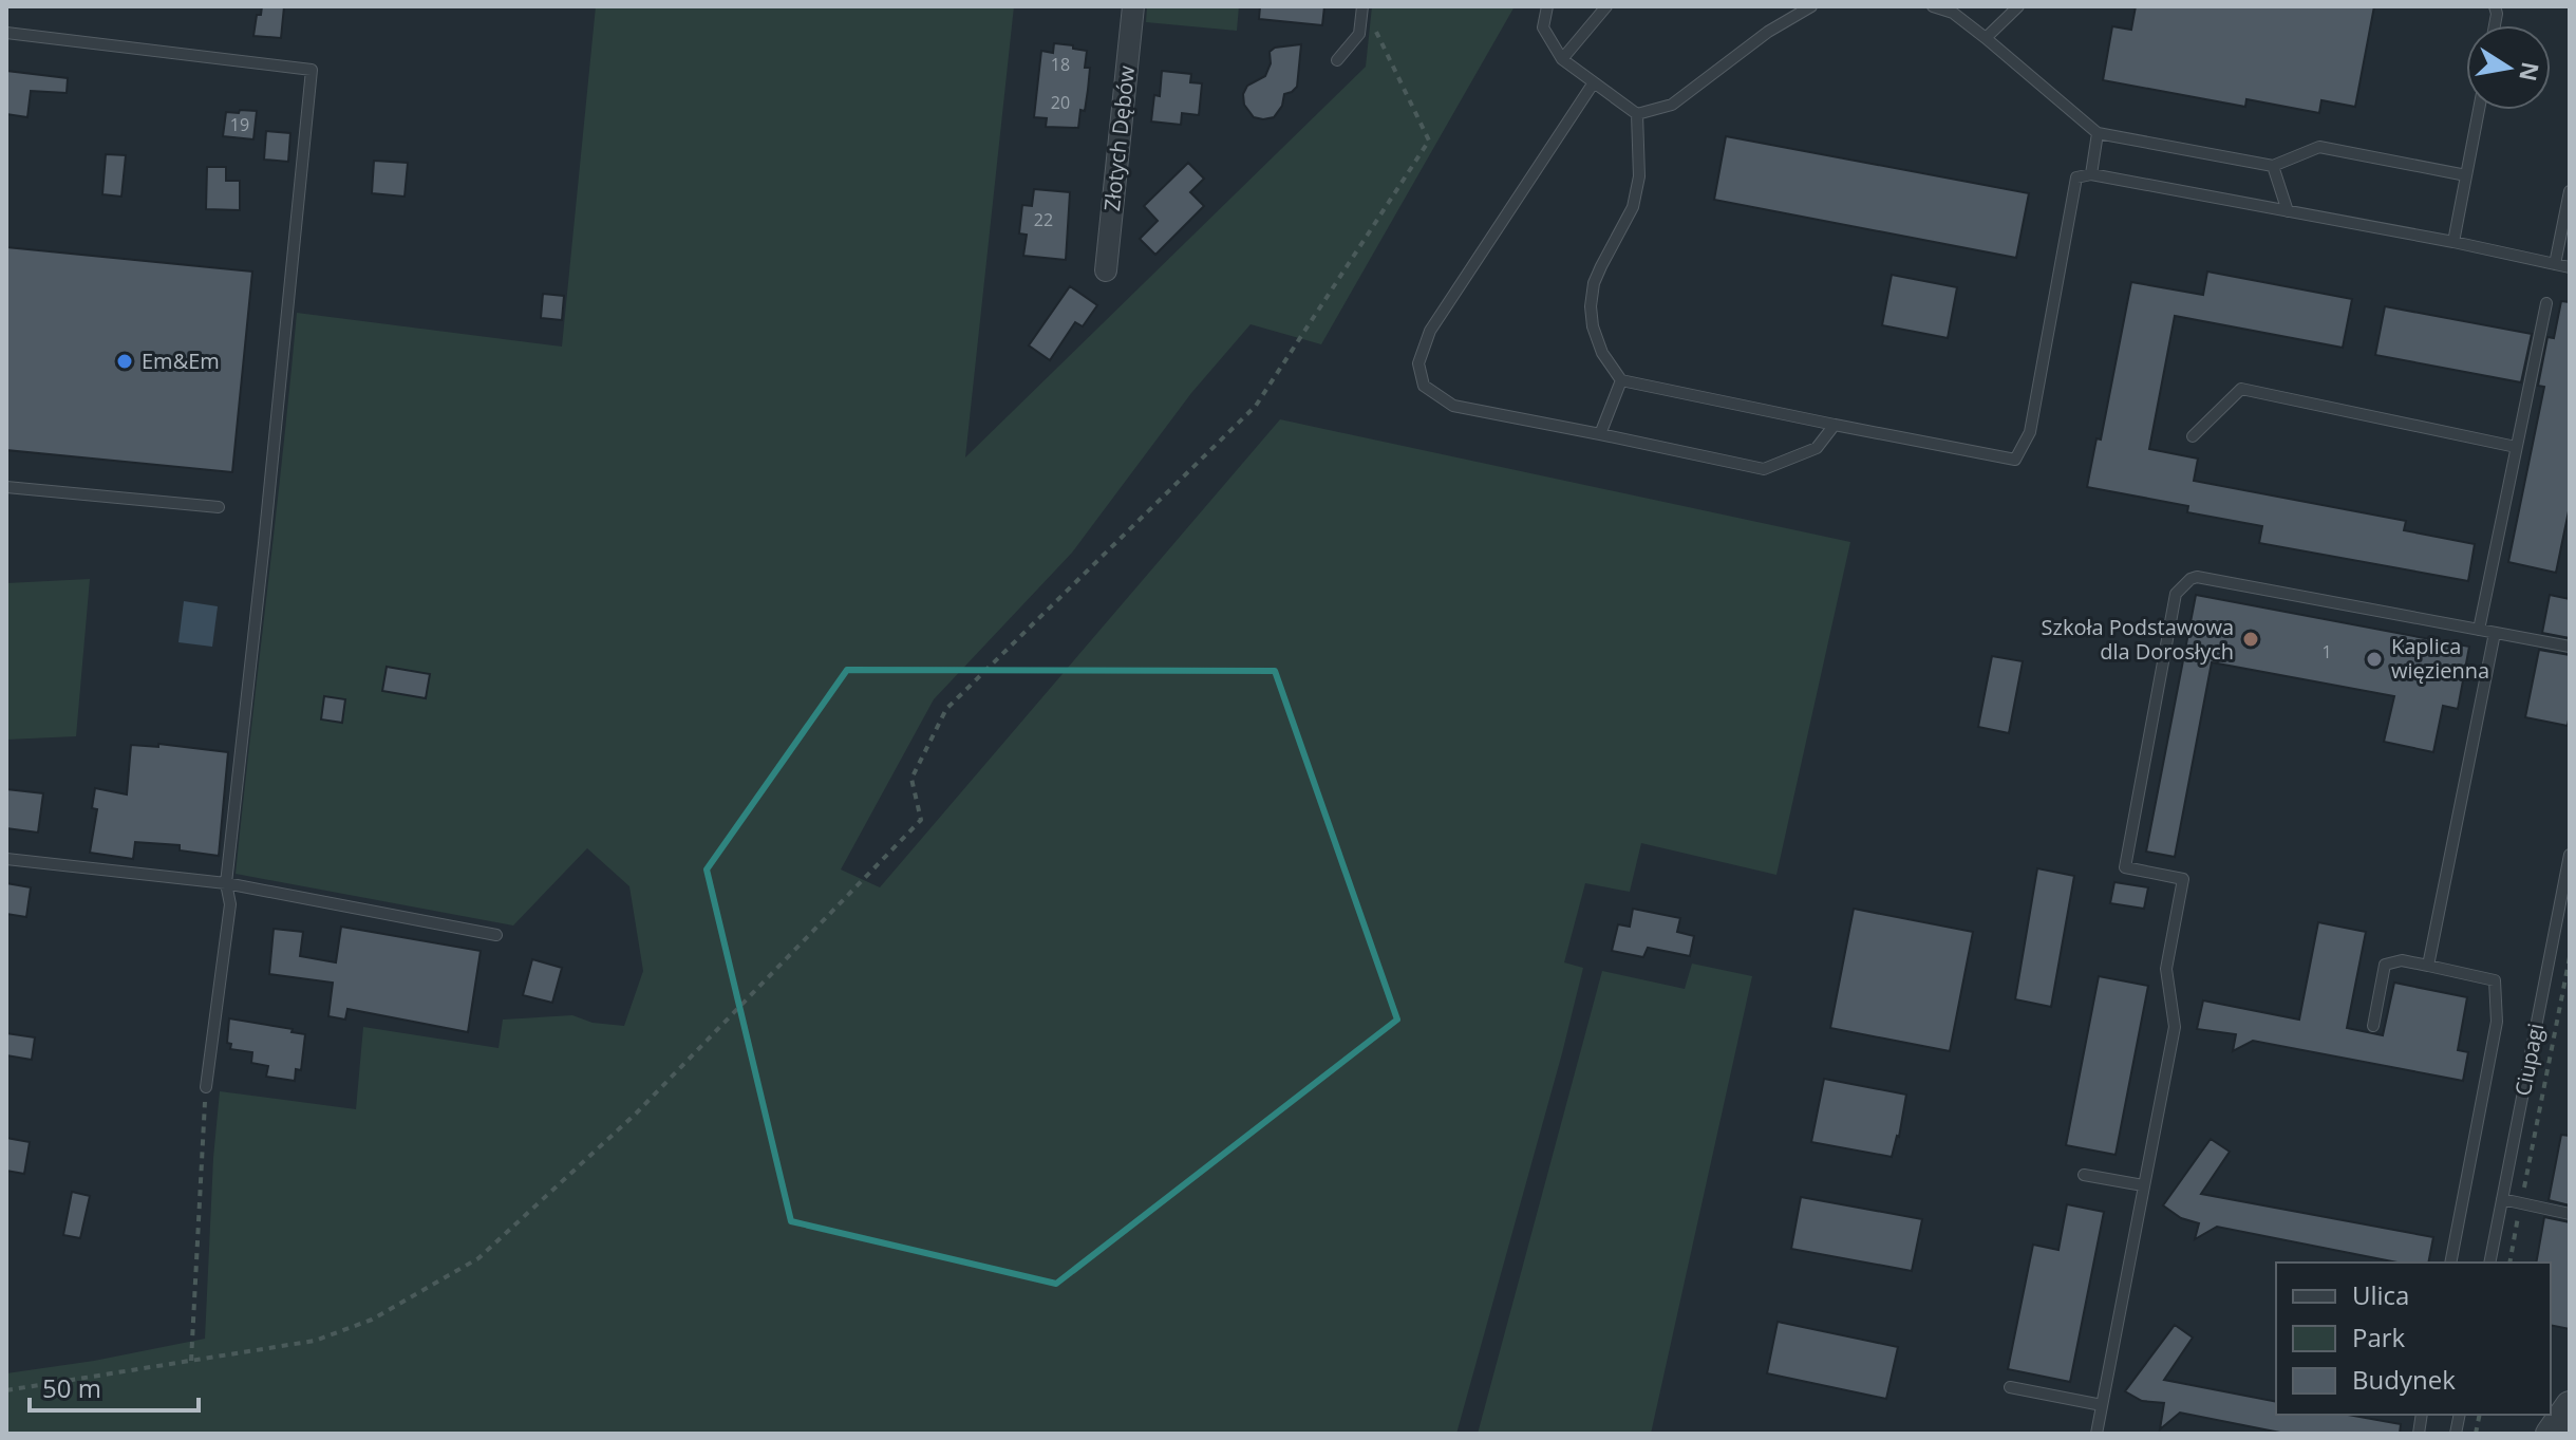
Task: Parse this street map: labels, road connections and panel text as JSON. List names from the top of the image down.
{
  "streets": {
    "street": ["Złotych Dębów"],
    "lane": ["Ciupagi"]
  },
  "places": ["Em&Em", "Szkoła Podstawowa dla Dorosłych", "Kaplica więzienna"],
  "house_numbers": [
    "18",
    "20",
    "19",
    "22",
    "1"
  ],
  "legend": ["Ulica", "Park", "Budynek"],
  "scale_bar": "50 m",
  "north": "right"
}
